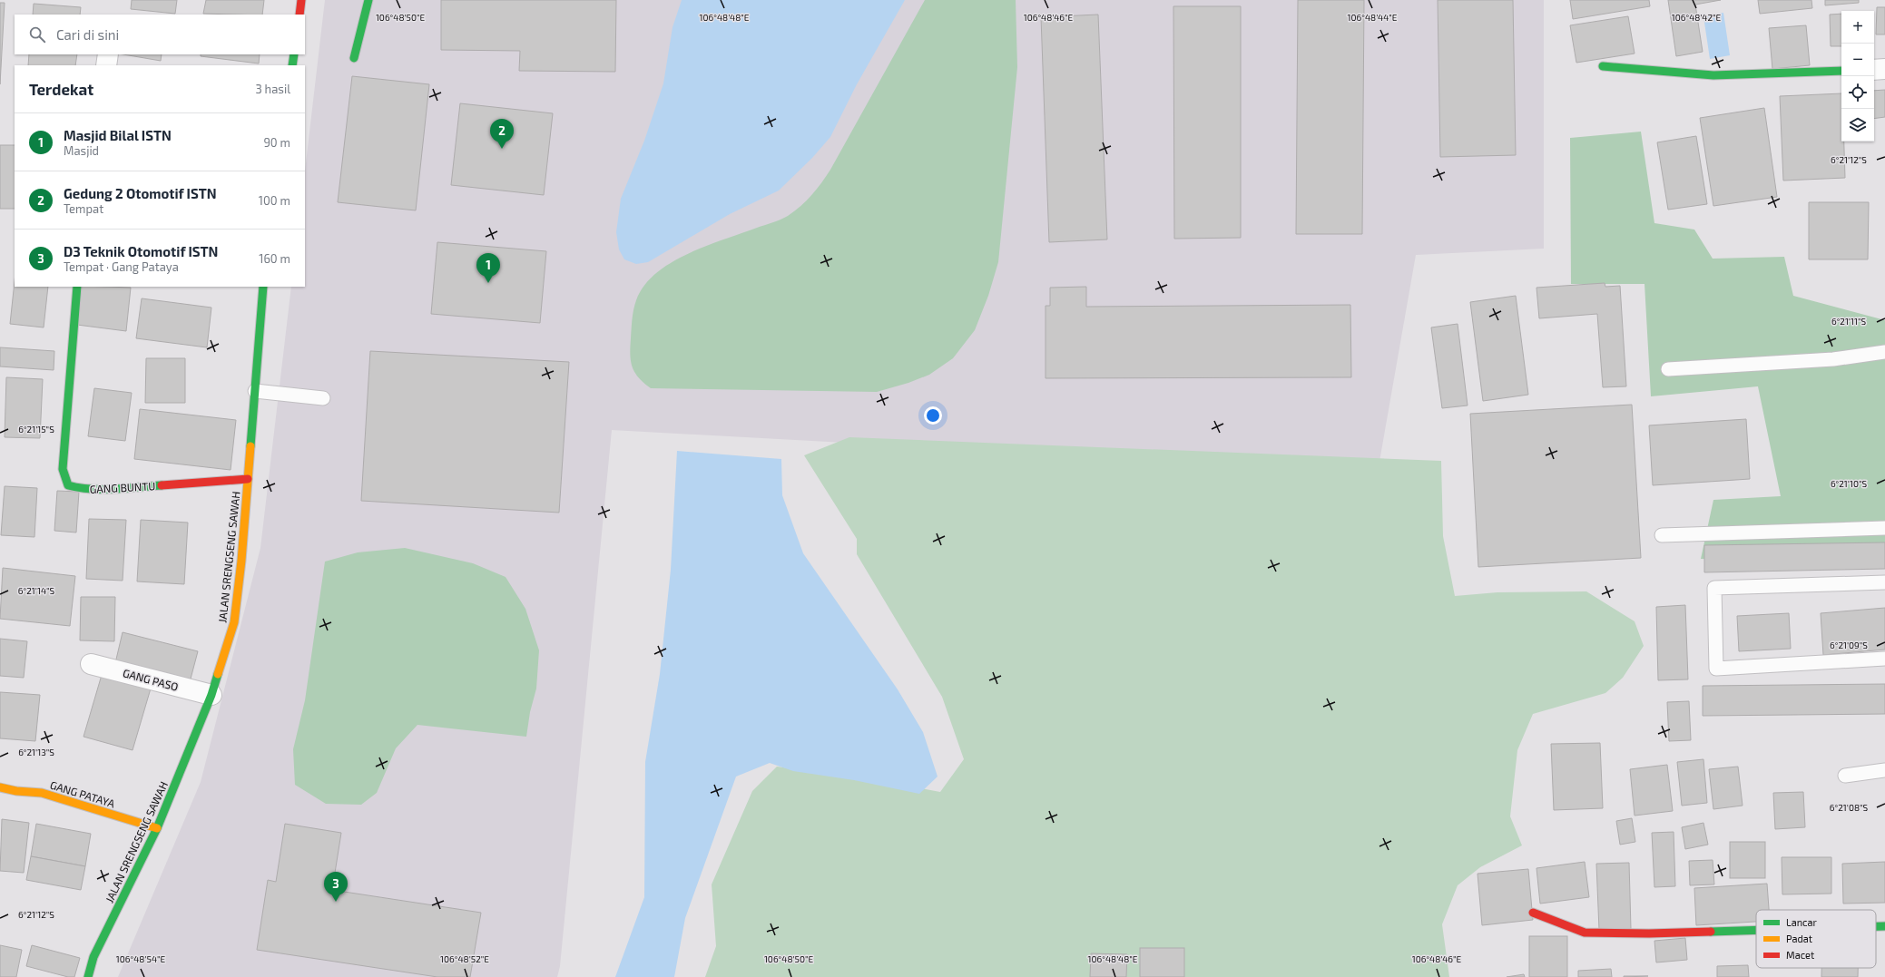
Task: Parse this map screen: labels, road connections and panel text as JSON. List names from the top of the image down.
{
  "streets": {
    "street": [
      "GANG BUNTU",
      "JALAN SRENGSENG SAWAH",
      "GANG PASO",
      "GANG PATAYA"
    ]
  },
  "crossings": [
    ["GANG BUNTU", "JALAN SRENGSENG SAWAH"],
    ["JALAN SRENGSENG SAWAH", "GANG PASO"],
    ["JALAN SRENGSENG SAWAH", "GANG PATAYA"]
  ],
  "legend": ["Lancar", "Padat", "Macet"],
  "page": {
    "map_buttons": ["+", "−"],
    "search": "Cari di sini",
    "heading": ["Terdekat", "3 hasil"],
    "list": [
      {
        "mark": "1",
        "name": "Masjid Bilal ISTN",
        "note": "Masjid",
        "value": "90 m"
      },
      {
        "mark": "2",
        "name": "Gedung 2 Otomotif ISTN",
        "note": "Tempat",
        "value": "100 m"
      },
      {
        "mark": "3",
        "name": "D3 Teknik Otomotif ISTN",
        "note": "Tempat · Gang Pataya",
        "value": "160 m"
      }
    ],
    "pins": ["2", "1", "3"]
  },
  "coordinates": [
    "106°48'50\"E",
    "106°48'48\"E",
    "106°48'46\"E",
    "106°48'44\"E",
    "106°48'42\"E",
    "6°21'12\"S",
    "6°21'11\"S",
    "6°21'15\"S",
    "6°21'10\"S",
    "6°21'14\"S",
    "6°21'09\"S",
    "6°21'13\"S",
    "6°21'08\"S",
    "106°48'54\"E",
    "106°48'52\"E"
  ]
}
